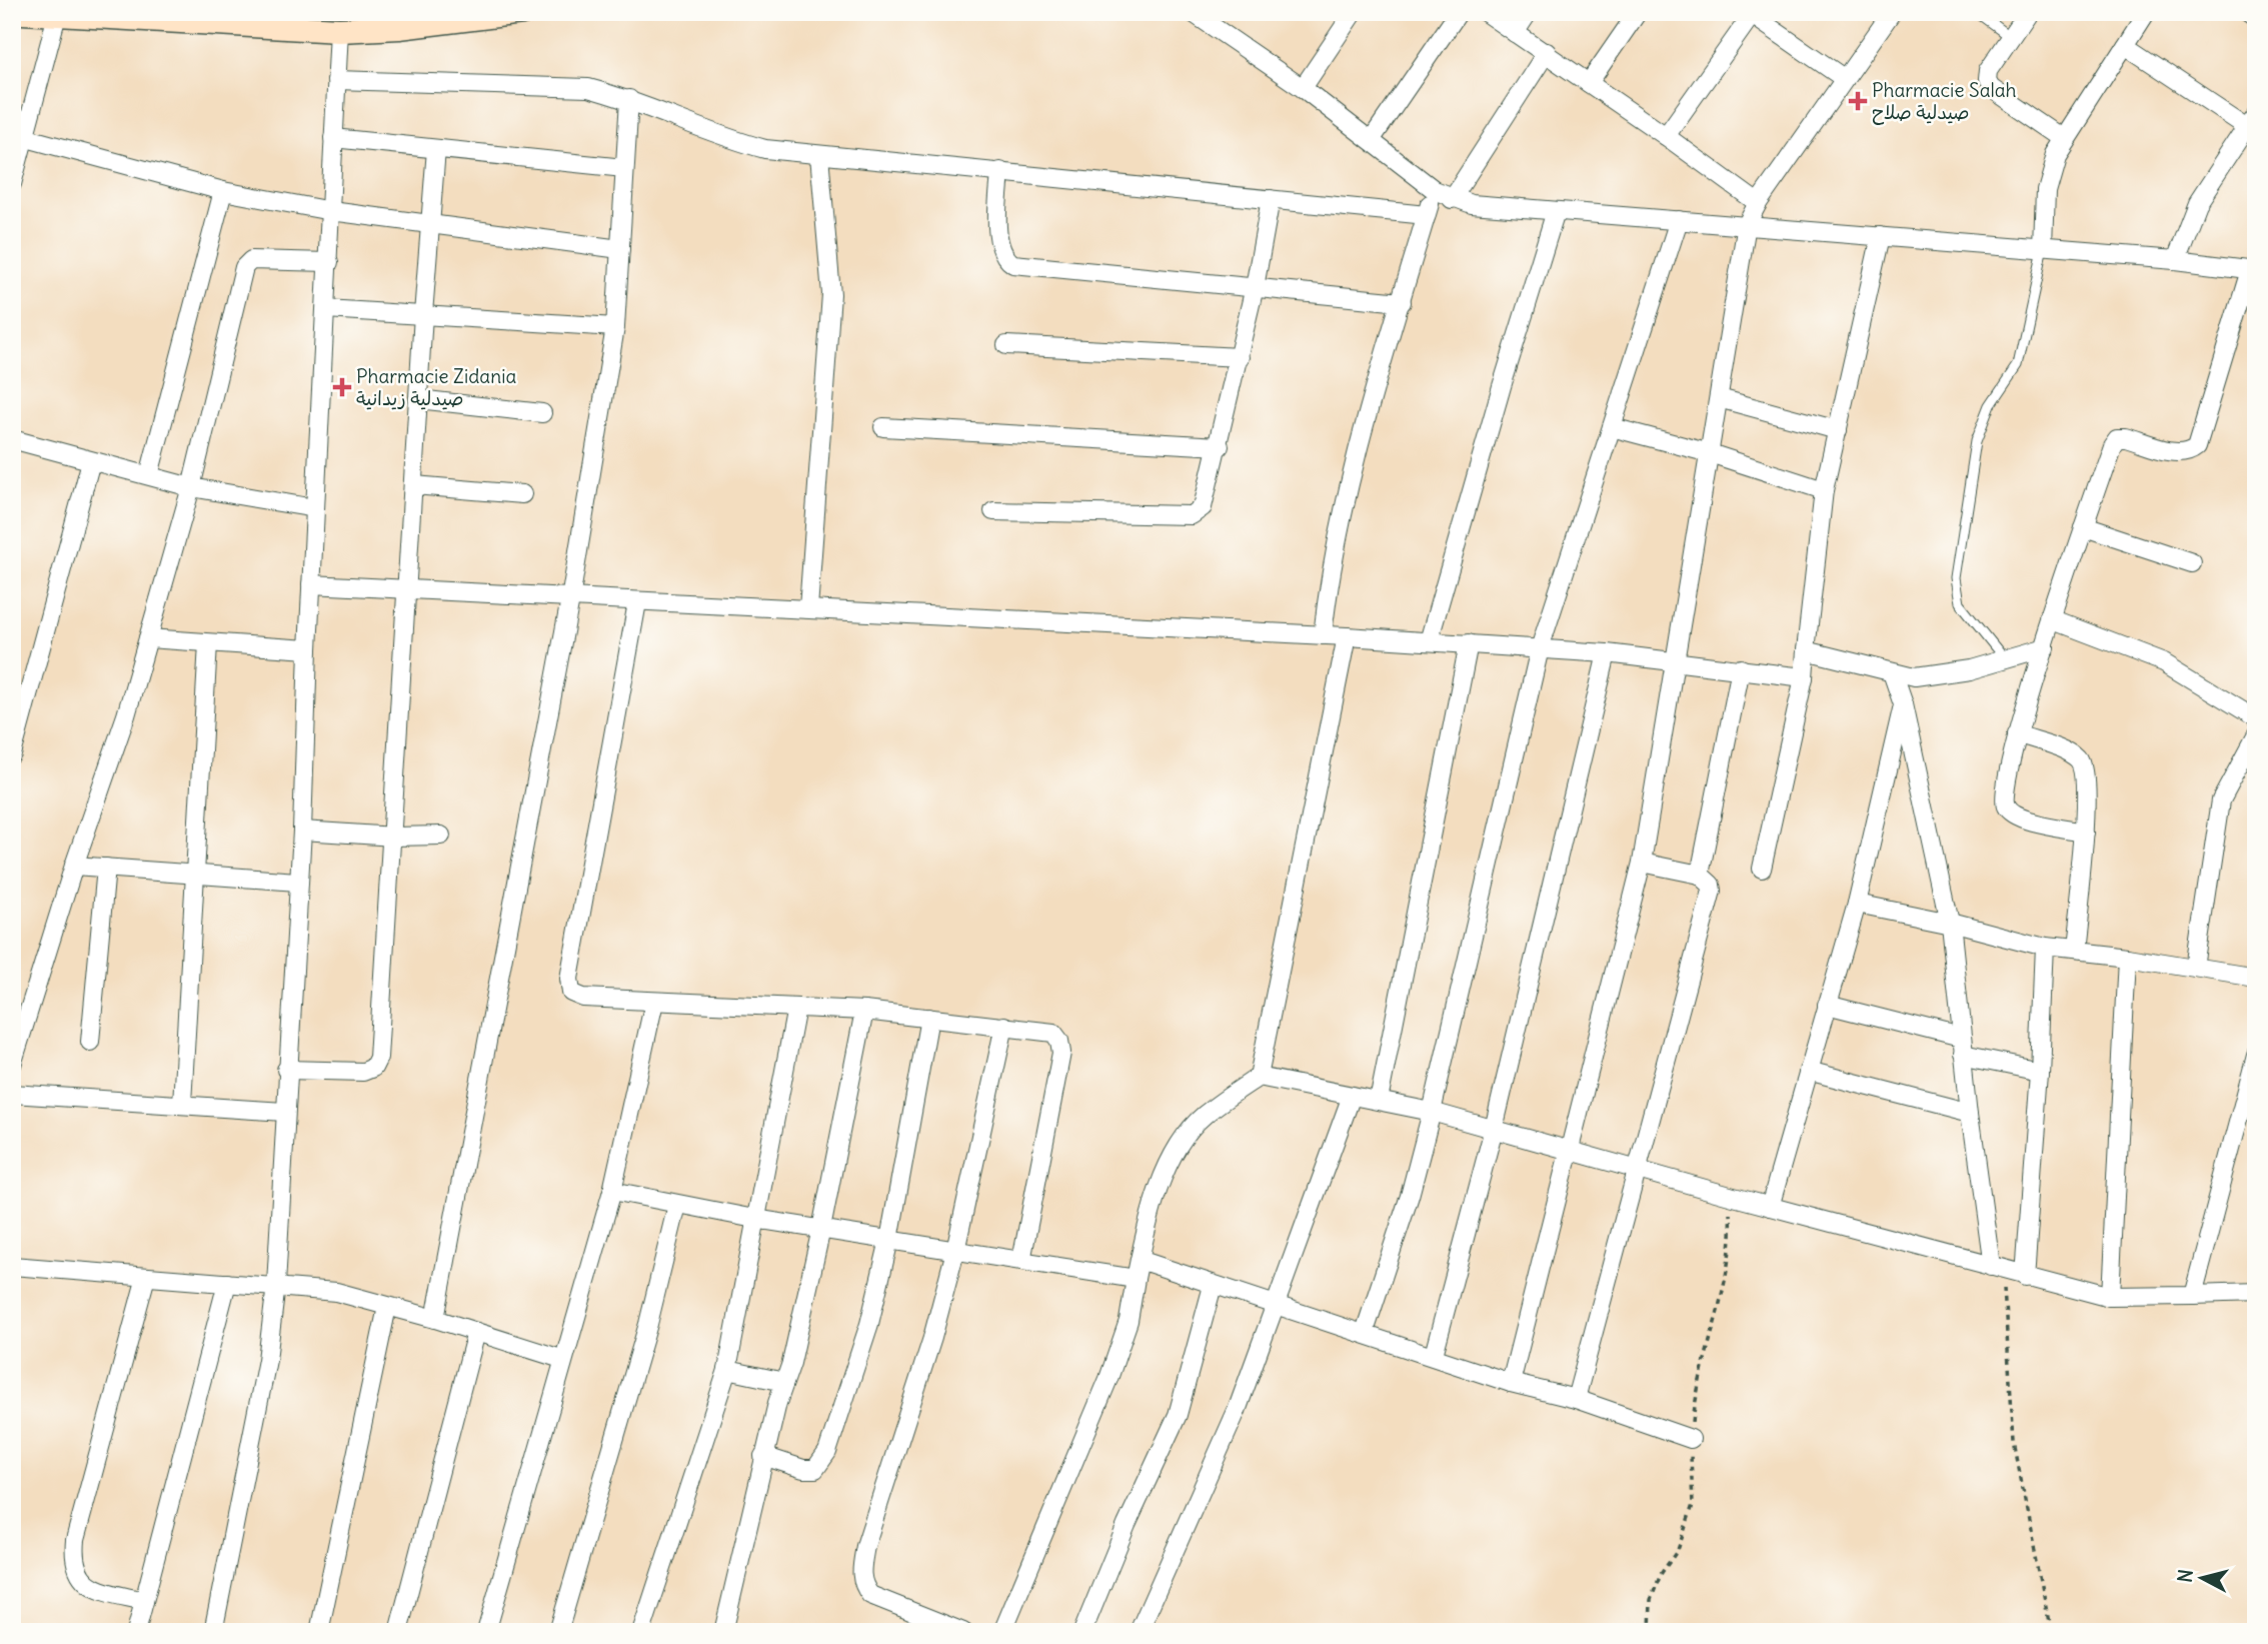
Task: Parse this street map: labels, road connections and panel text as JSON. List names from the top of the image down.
{
  "places": {
    "health": ["Pharmacie Salah صيدلية صلاح", "Pharmacie Zidania صيدلية زيدانية"]
  },
  "north": "left"
}
